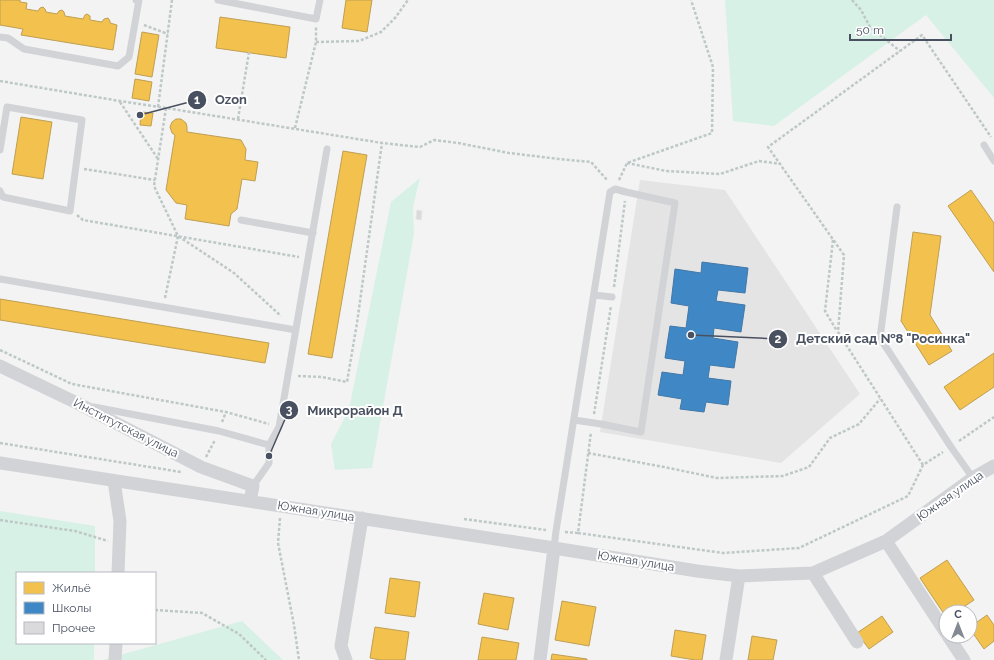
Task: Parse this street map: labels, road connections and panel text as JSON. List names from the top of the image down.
{
  "streets": {
    "street": ["Институтская улица", "Южная улица"]
  },
  "places": ["Ozon", "Детский сад №8 \"Росинка\"", "Микрорайон Д"],
  "legend": ["Жильё", "Школы", "Прочее"],
  "scale_bar": "50 m",
  "north": "top"
}
